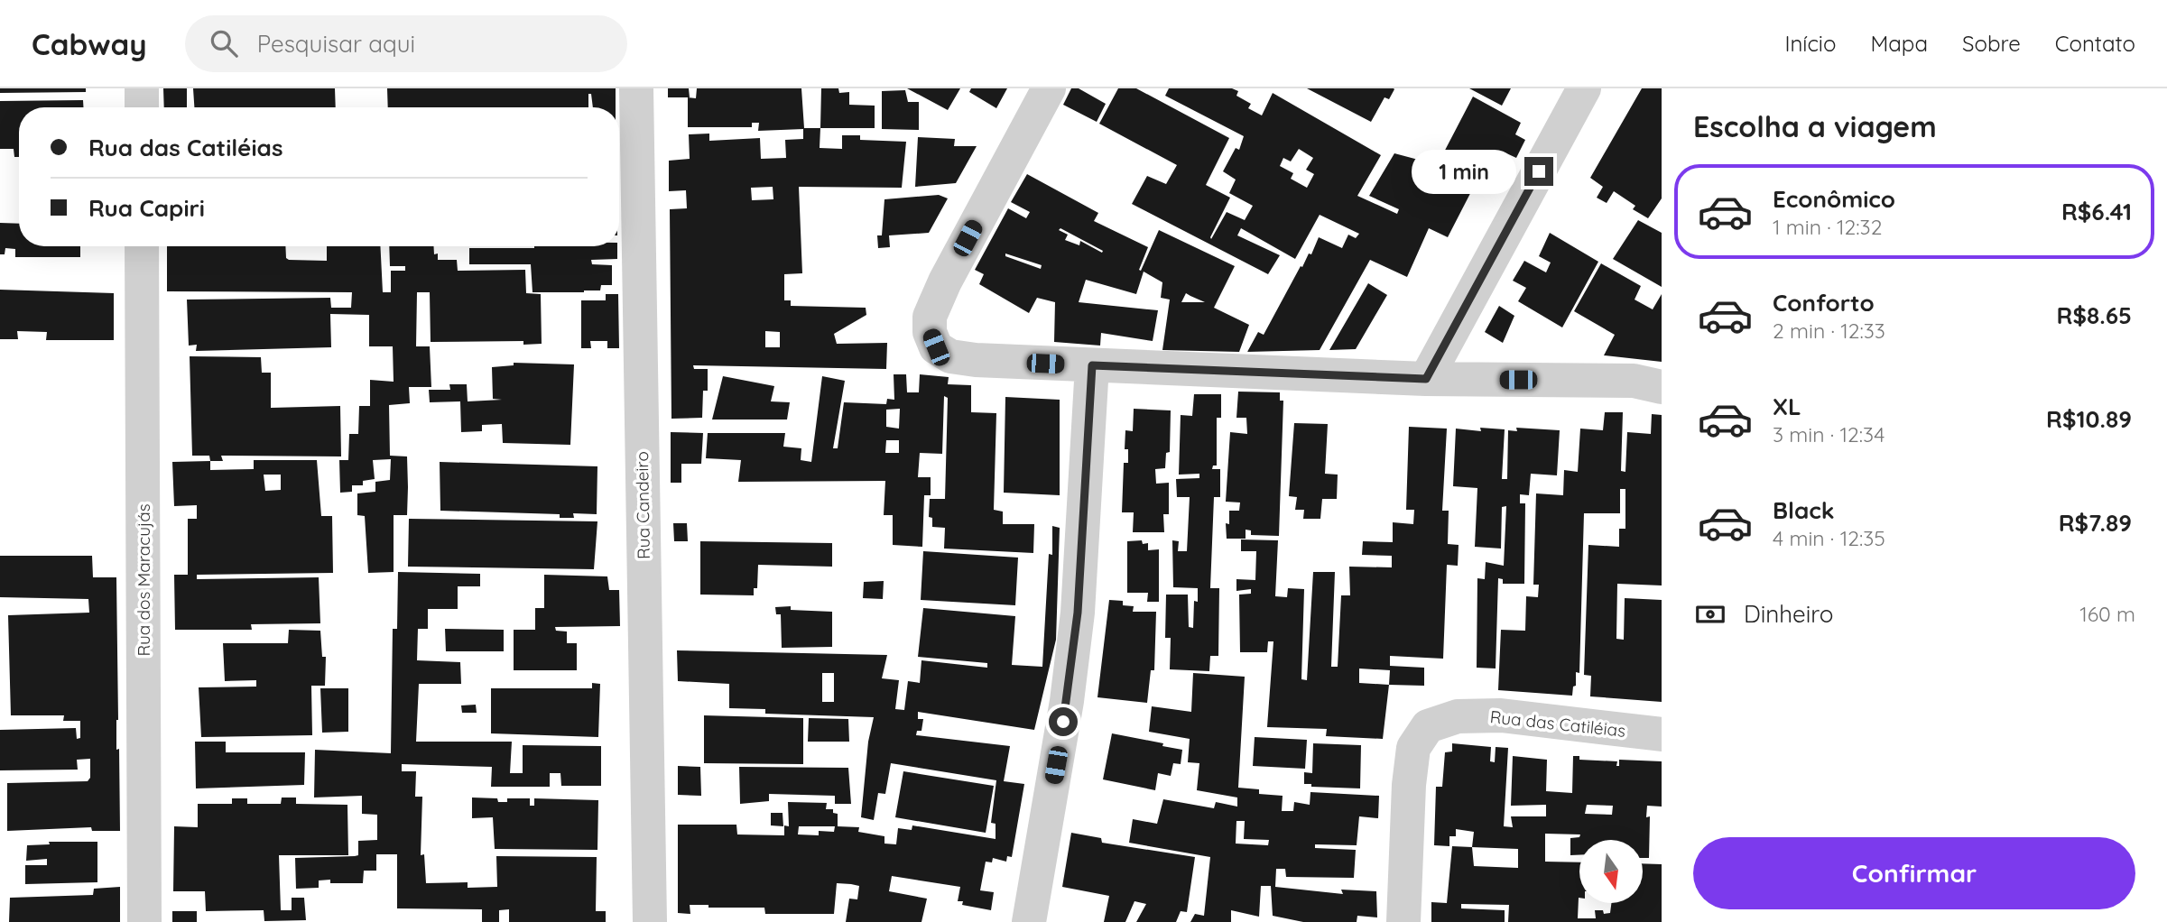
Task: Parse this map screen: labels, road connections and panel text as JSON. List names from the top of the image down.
{
  "streets": {
    "street": ["Rua Candeiro", "Rua dos Maracujás", "Rua das Catiléias"]
  },
  "north": "bottom",
  "page": {
    "header": "Cabway",
    "search": "Pesquisar aqui",
    "nav": [
      "Início",
      "Mapa",
      "Sobre",
      "Contato"
    ],
    "heading": "Escolha a viagem",
    "banner": ["Rua das Catiléias", "Rua Capiri"],
    "bubble": "1 min",
    "list": [
      {
        "name": "Econômico",
        "note": "1 min · 12:32",
        "value": "R$6.41"
      },
      {
        "name": "Conforto",
        "note": "2 min · 12:33",
        "value": "R$8.65"
      },
      {
        "name": "XL",
        "note": "3 min · 12:34",
        "value": "R$10.89"
      },
      {
        "name": "Black",
        "note": "4 min · 12:35",
        "value": "R$7.89"
      }
    ],
    "pay": ["Dinheiro", "160 m"],
    "buttons": "Confirmar"
  }
}
